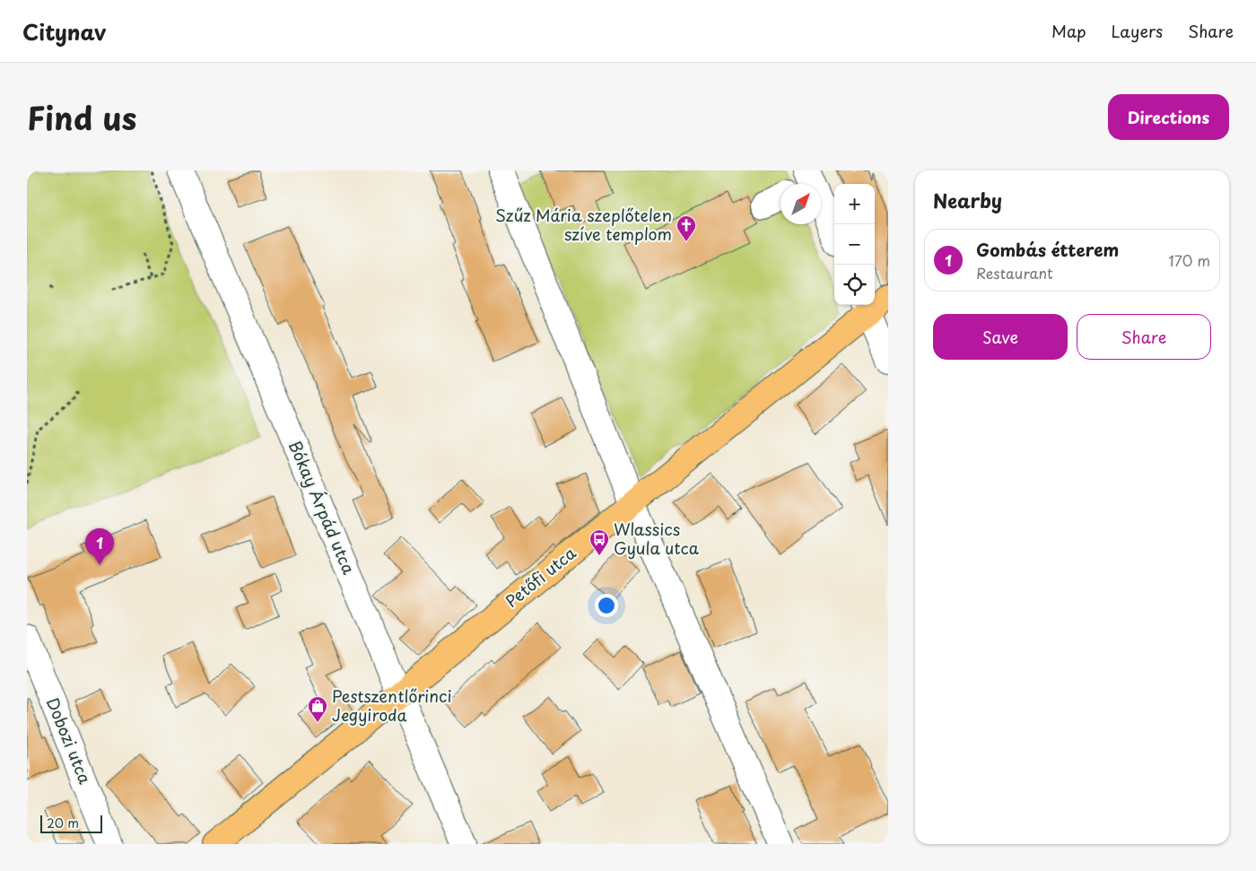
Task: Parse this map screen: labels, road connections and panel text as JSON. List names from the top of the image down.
{
  "streets": {
    "main road": ["Petőfi utca"],
    "street": ["Bókay Árpád utca", "Dobozi utca"]
  },
  "crossings": [
    ["Bókay Árpád utca", "Petőfi utca"]
  ],
  "places": {
    "church": ["Szűz Mária szeplőtelen szíve templom"],
    "bus stop": ["Wlassics Gyula utca"],
    "shop": ["Pestszentlőrinci Jegyiroda"]
  },
  "scale_bar": "20 m",
  "north": "top right",
  "page": {
    "header": "Citynav",
    "nav": ["Map", "Layers", "Share"],
    "title": "Find us",
    "buttons": [
      "Directions",
      ["Save", "Share"]
    ],
    "heading": "Nearby",
    "map_buttons": ["+", "−"],
    "list": [
      {
        "mark": "1",
        "name": "Gombás étterem",
        "note": "Restaurant",
        "value": "170 m"
      }
    ],
    "pins": "1",
    "scale": "20 m"
  }
}
